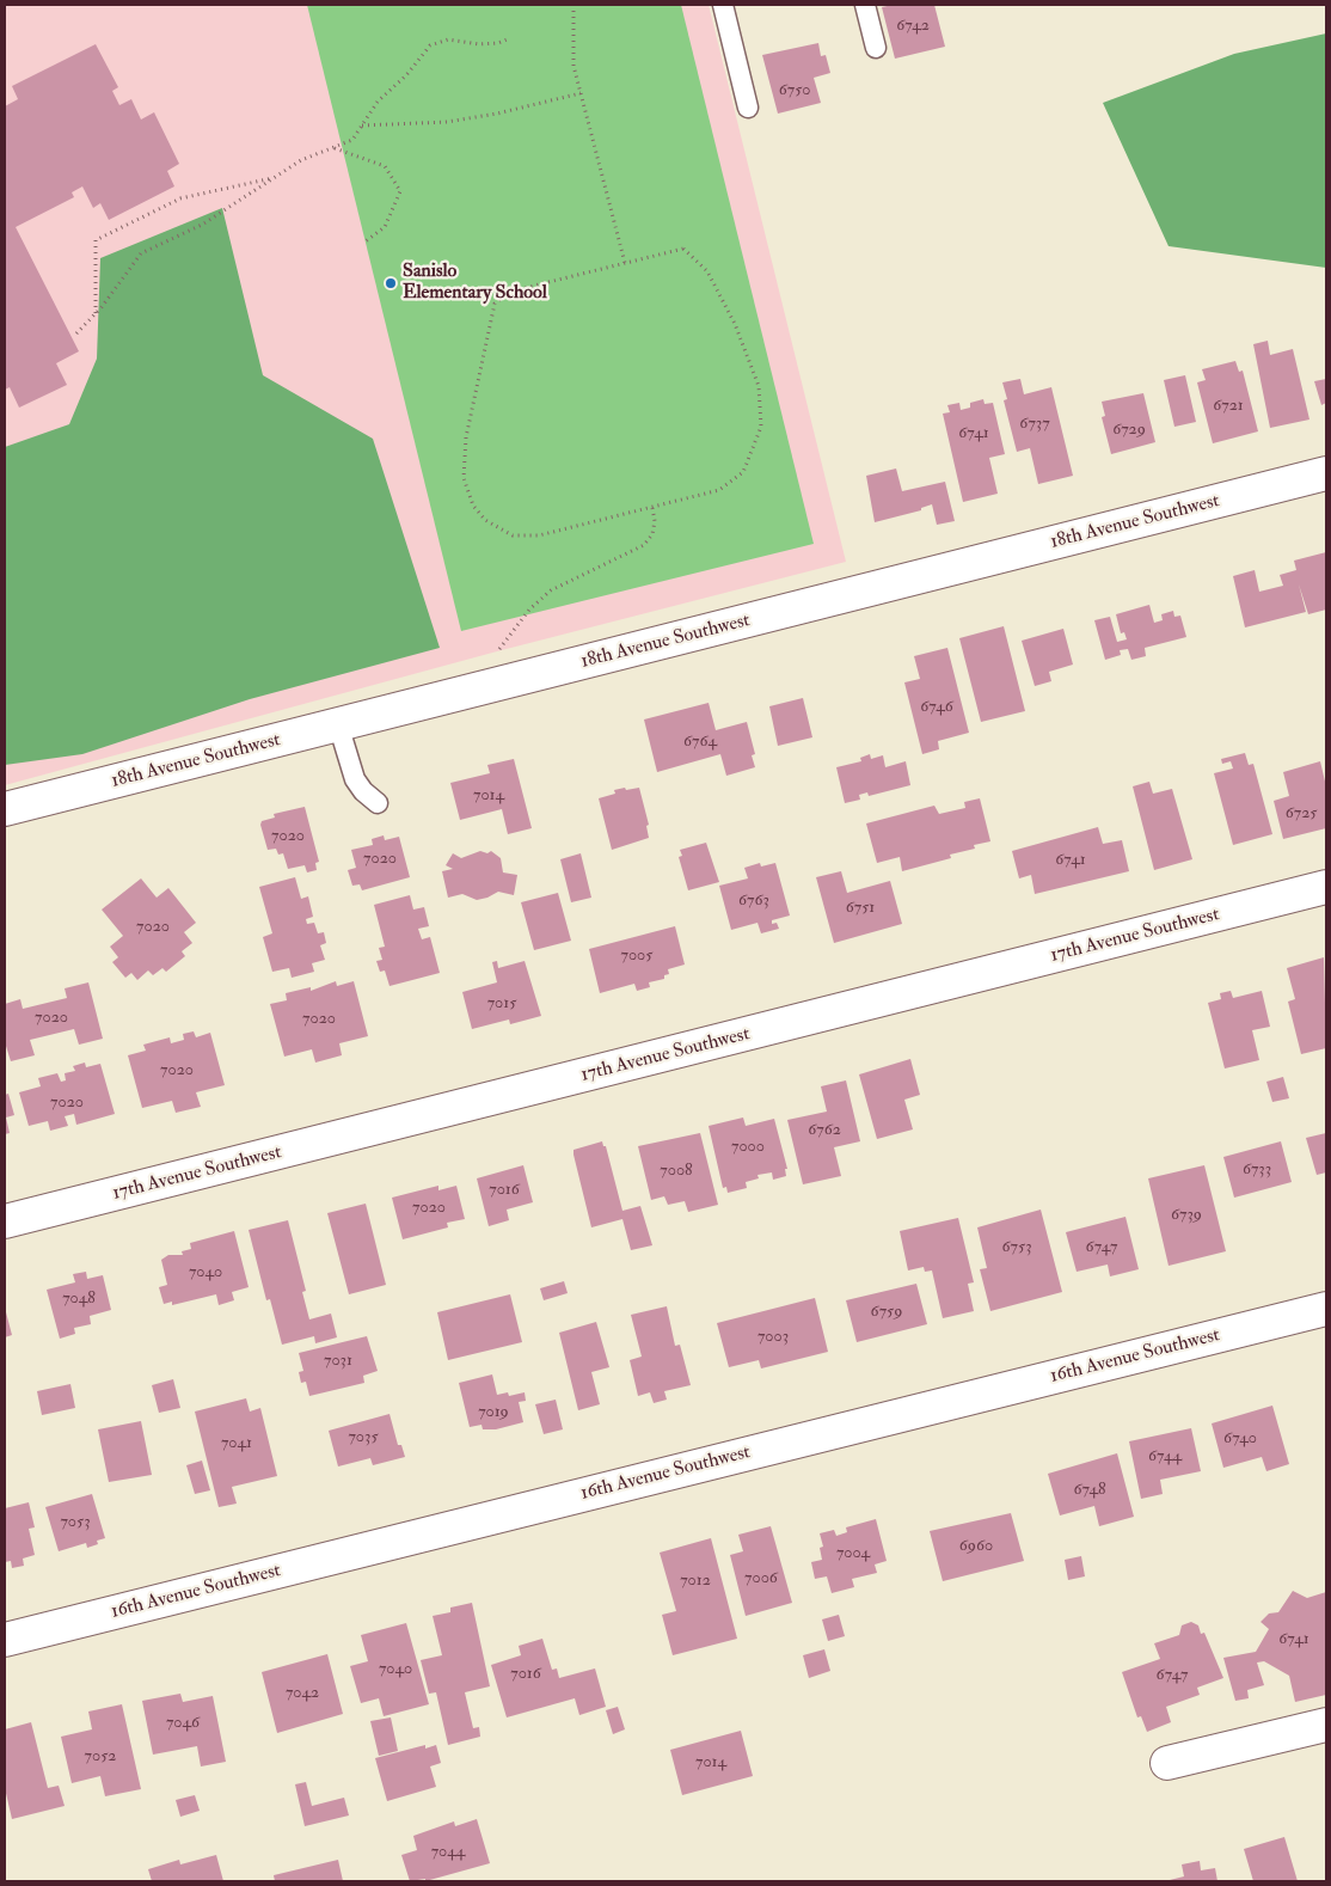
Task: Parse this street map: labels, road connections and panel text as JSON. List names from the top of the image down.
{
  "streets": {
    "street": ["18th Avenue Southwest", "17th Avenue Southwest", "16th Avenue Southwest"]
  },
  "places": ["Sanislo Elementary School"],
  "house_numbers": [
    "6742",
    "6750",
    "6721",
    "6737",
    "6729",
    "6741",
    "6746",
    "6764",
    "7014",
    "6725",
    "7020",
    "7020",
    "6741",
    "6763",
    "6751",
    "7020",
    "7005",
    "7015",
    "7020",
    "7020",
    "7020",
    "7020",
    "6762",
    "7000",
    "6733",
    "7008",
    "7016",
    "7020",
    "6739",
    "6753",
    "6747",
    "7040",
    "7048",
    "6759",
    "7003",
    "7031",
    "7019",
    "7035",
    "6740",
    "7041",
    "6744",
    "6748",
    "7053",
    "6960",
    "7004",
    "7006",
    "7012",
    "6741",
    "7040",
    "7016",
    "6747",
    "7042",
    "7046",
    "7052",
    "7014",
    "7044"
  ]
}
